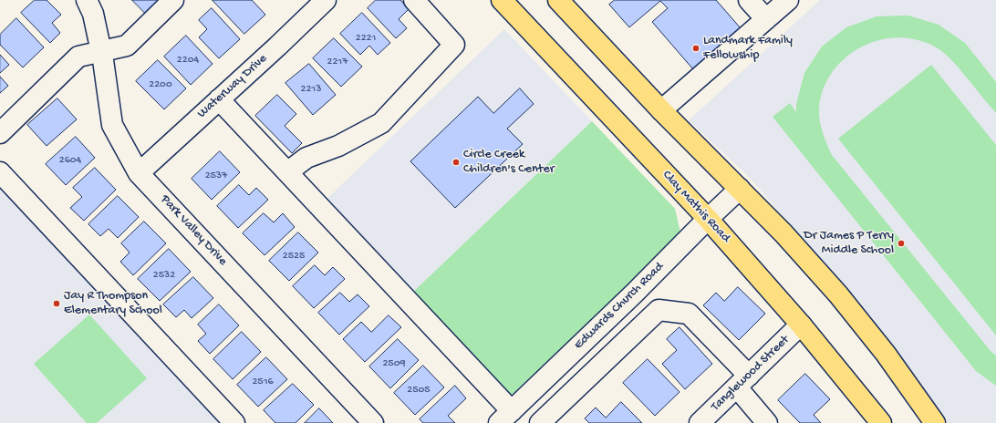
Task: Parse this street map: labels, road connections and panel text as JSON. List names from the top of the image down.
{
  "streets": {
    "main road": ["Clay Mathis Road"],
    "street": [
      "Waterway Drive",
      "Park Valley Drive",
      "Edwards Church Road",
      "Tanglewood Street"
    ]
  },
  "crossings": [
    ["Waterway Drive", "Park Valley Drive"],
    ["Clay Mathis Road", "Edwards Church Road"],
    ["Clay Mathis Road", "Tanglewood Street"]
  ],
  "places": [
    "Landmark Family Fellowship",
    "Circle Creek Children's Center",
    "Dr James P Terry Middle School",
    "Jay R Thompson Elementary School"
  ],
  "house_numbers": [
    "2221",
    "2204",
    "2217",
    "2200",
    "2213",
    "2604",
    "2537",
    "2525",
    "2532",
    "2509",
    "2516",
    "2505"
  ]
}
